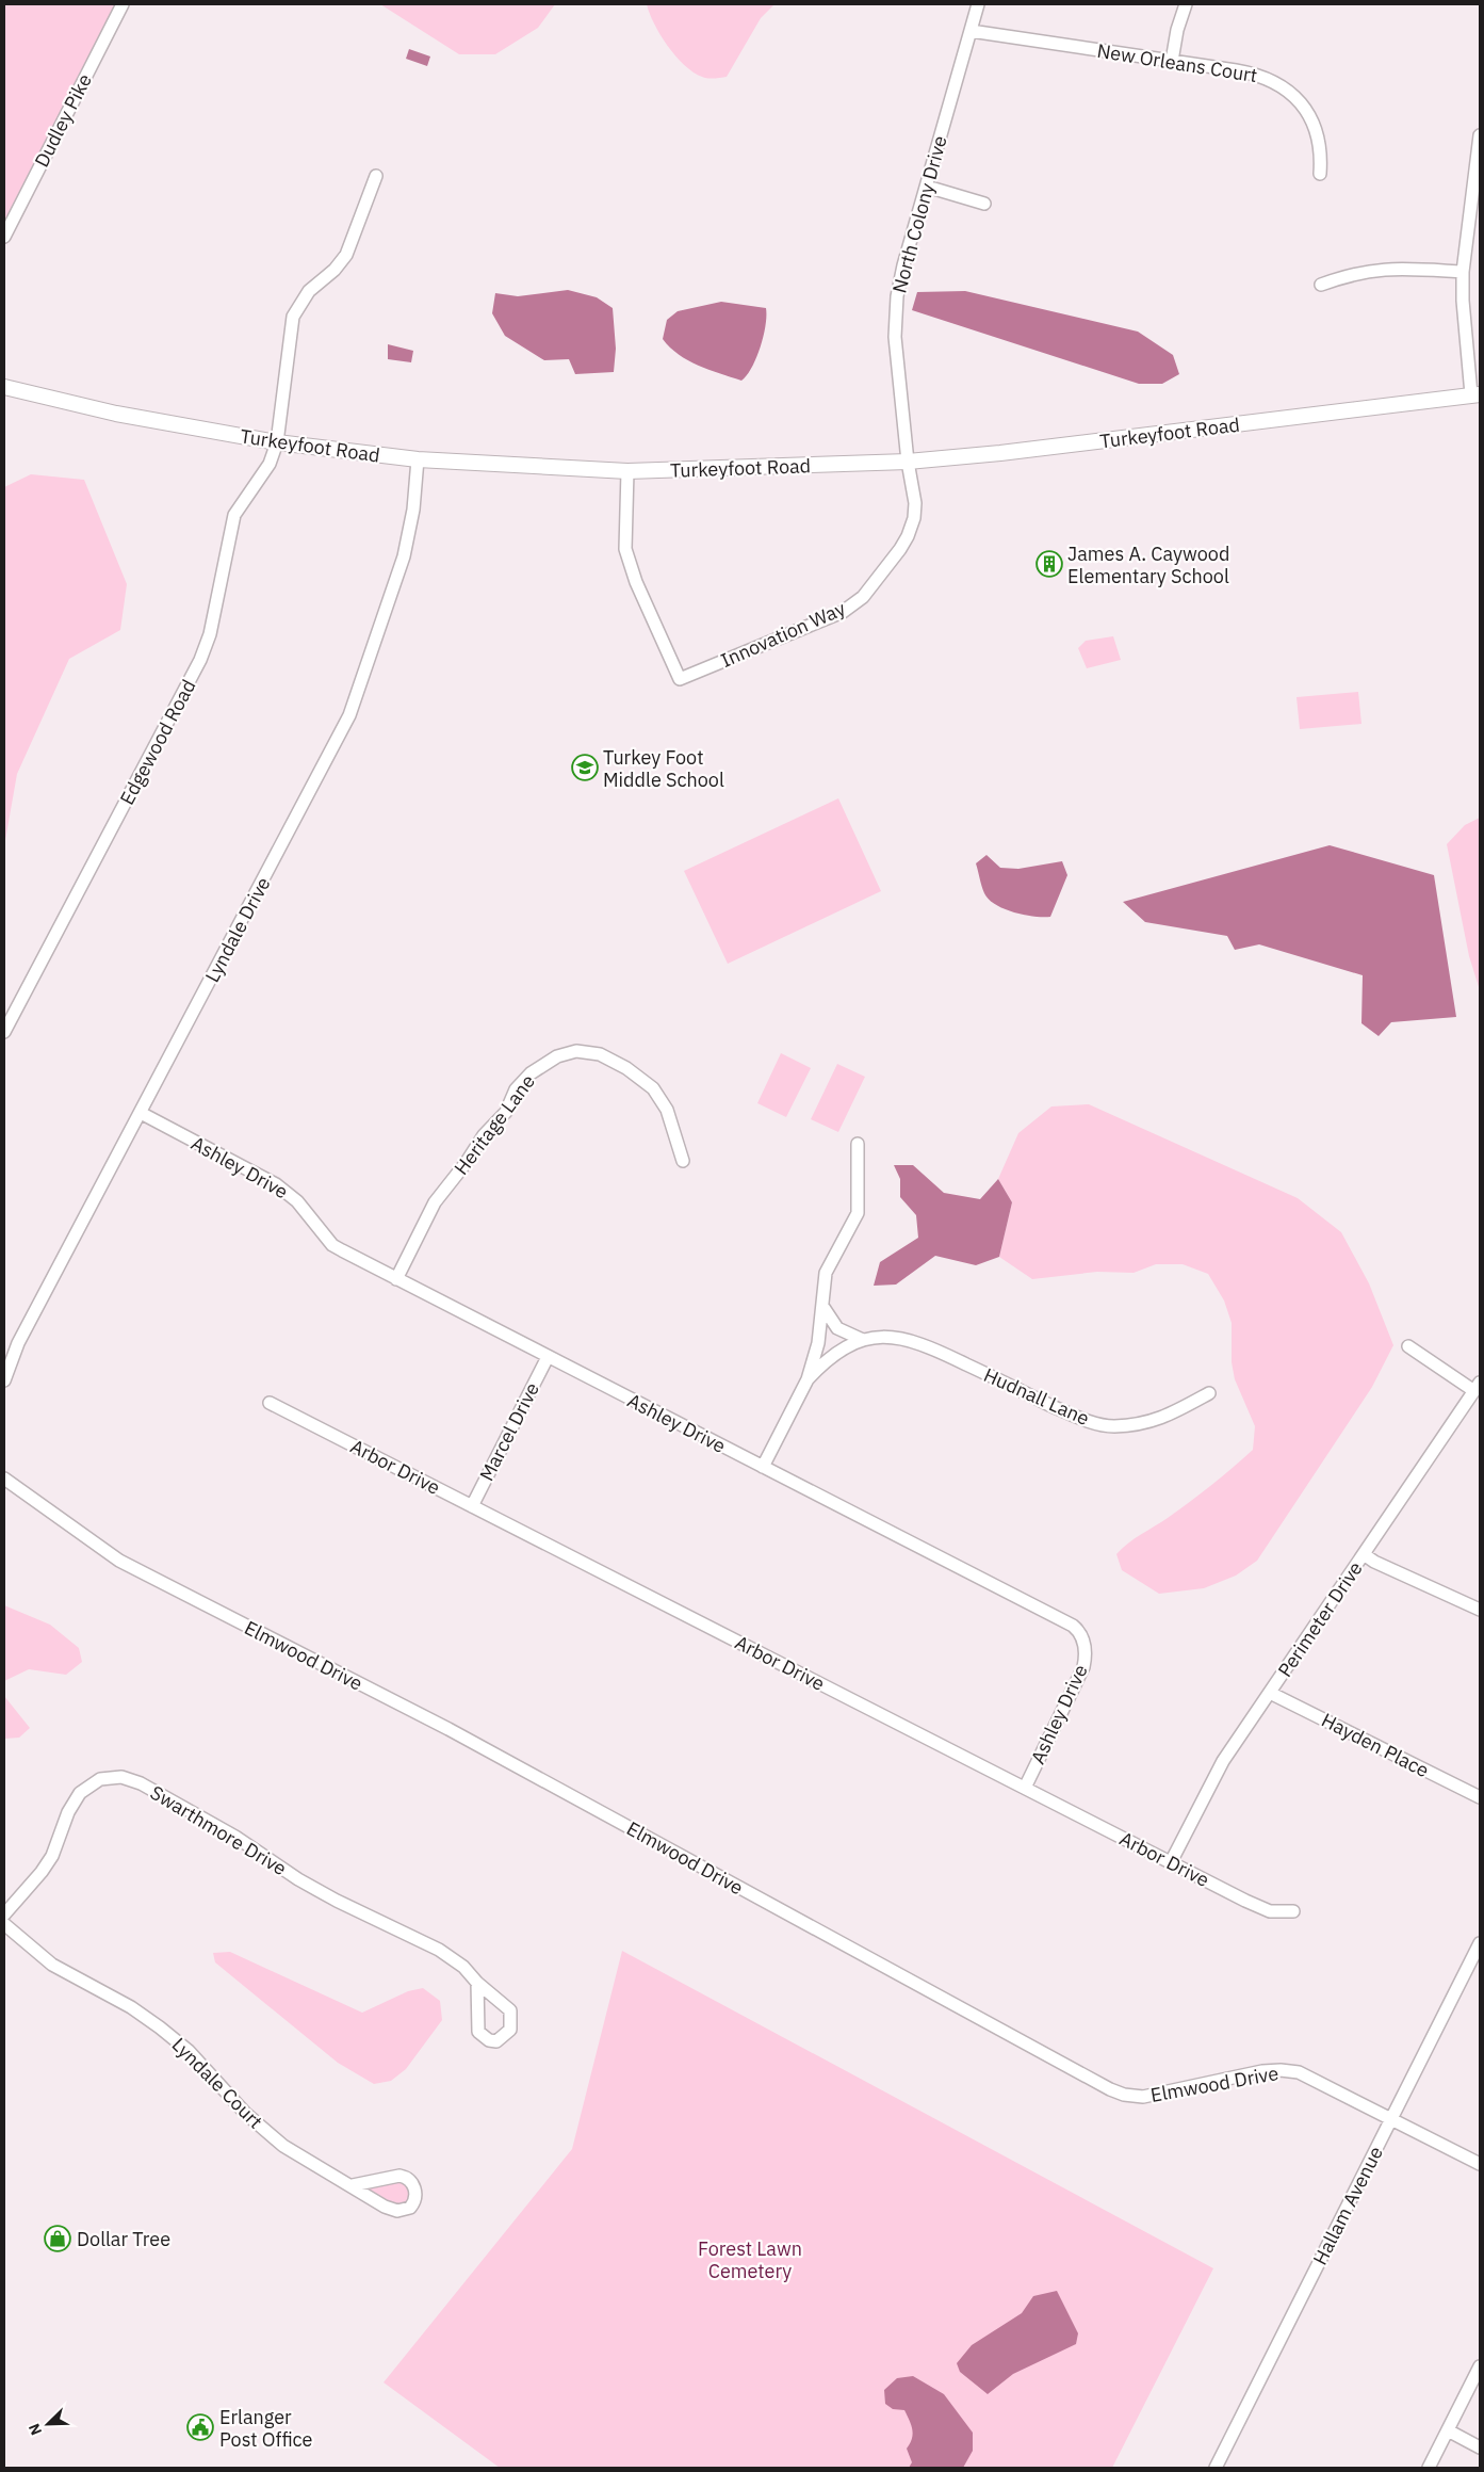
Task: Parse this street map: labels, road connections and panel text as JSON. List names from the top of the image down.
{
  "streets": {
    "main road": ["Turkeyfoot Road"],
    "street": [
      "New Orleans Court",
      "Dudley Pike",
      "North Colony Drive",
      "Innovation Way",
      "Edgewood Road",
      "Lyndale Drive",
      "Heritage Lane",
      "Ashley Drive",
      "Hudnall Lane",
      "Marcel Drive",
      "Arbor Drive",
      "Perimeter Drive",
      "Elmwood Drive",
      "Hayden Place",
      "Swarthmore Drive",
      "Lyndale Court",
      "Hallam Avenue"
    ]
  },
  "crossings": [
    ["New Orleans Court", "North Colony Drive"],
    ["North Colony Drive", "Turkeyfoot Road"],
    ["North Colony Drive", "Innovation Way"],
    ["Turkeyfoot Road", "Innovation Way"],
    ["Turkeyfoot Road", "Edgewood Road"],
    ["Turkeyfoot Road", "Lyndale Drive"],
    ["Lyndale Drive", "Ashley Drive"],
    ["Heritage Lane", "Ashley Drive"],
    ["Ashley Drive", "Hudnall Lane"],
    ["Ashley Drive", "Marcel Drive"],
    ["Ashley Drive", "Arbor Drive"],
    ["Marcel Drive", "Arbor Drive"],
    ["Arbor Drive", "Perimeter Drive"],
    ["Perimeter Drive", "Hayden Place"],
    ["Elmwood Drive", "Hallam Avenue"]
  ],
  "parks": ["Forest Lawn Cemetery"],
  "places": {
    "building": ["James A. Caywood Elementary School"],
    "school or university": ["Turkey Foot Middle School"],
    "shop": ["Dollar Tree"],
    "public building": ["Erlanger Post Office"]
  },
  "north": "bottom left"
}
